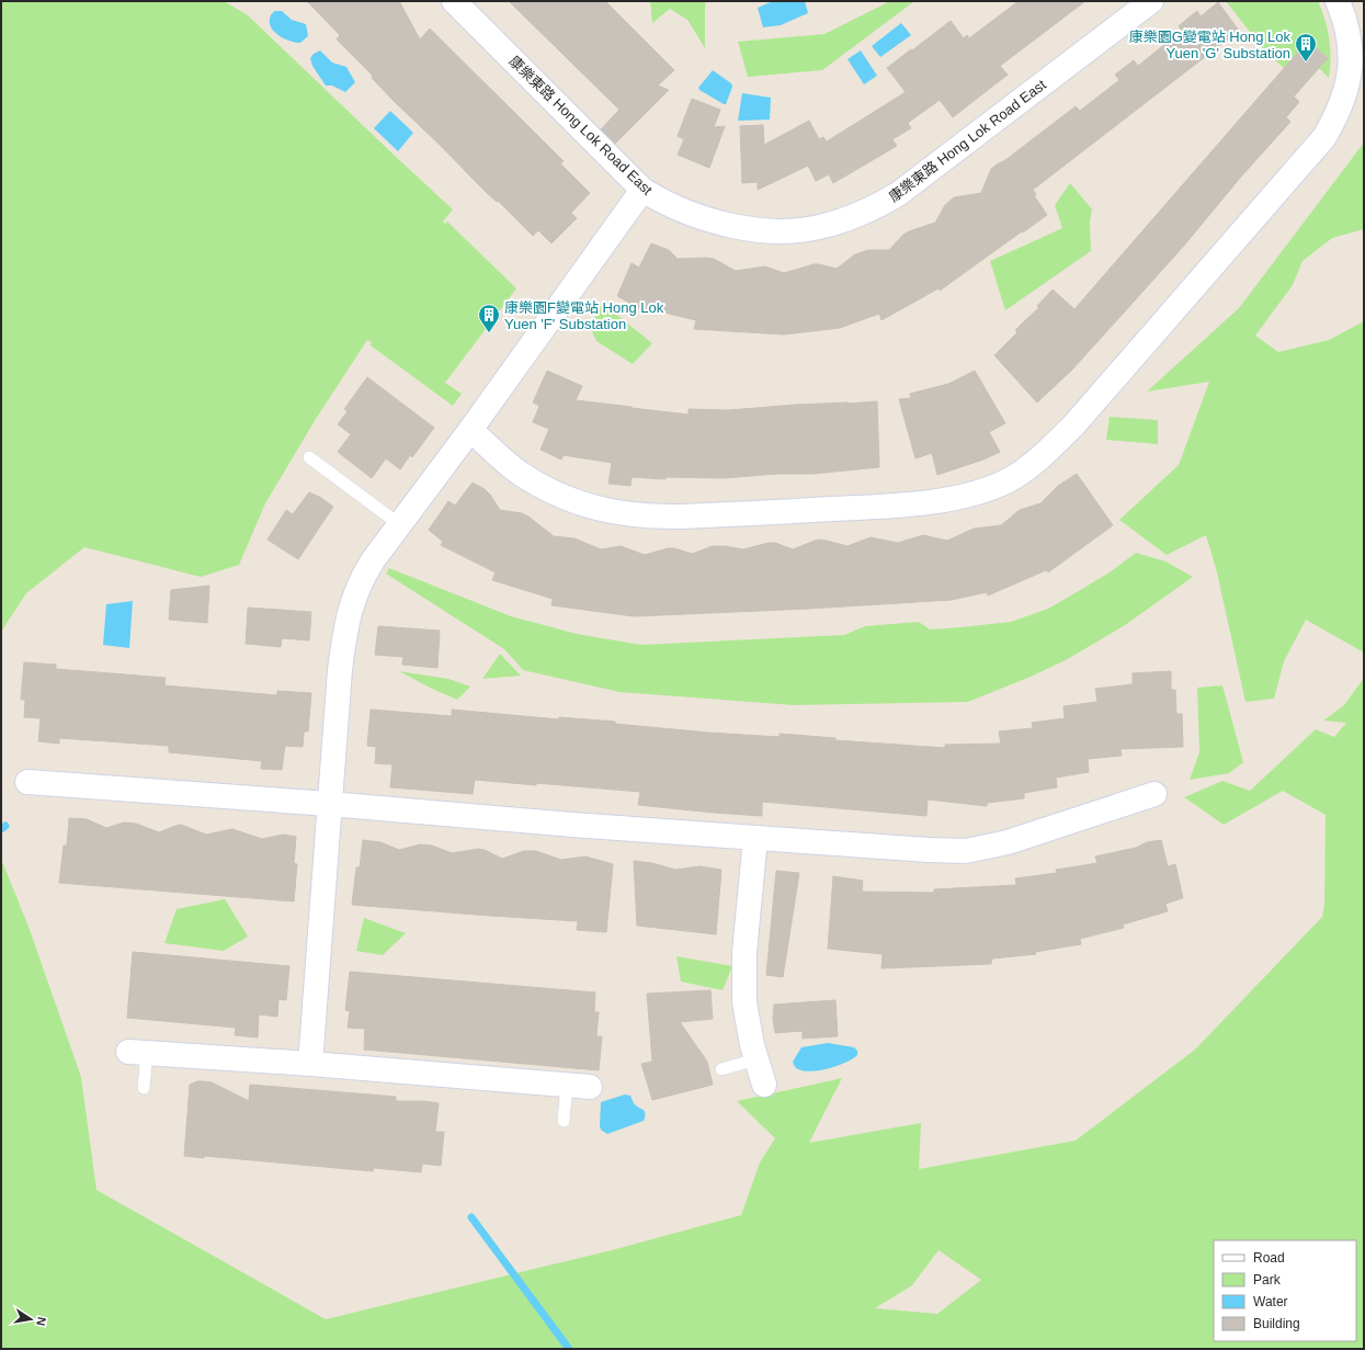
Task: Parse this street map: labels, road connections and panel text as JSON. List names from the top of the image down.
{
  "streets": {
    "street": ["康樂東路 Hong Lok Road East"]
  },
  "places": {
    "building": ["康樂園G變電站 Hong Lok Yuen 'G' Substation", "康樂園F變電站 Hong Lok Yuen 'F' Substation"]
  },
  "legend": [
    "Road",
    "Park",
    "Water",
    "Building"
  ],
  "north": "right"
}
